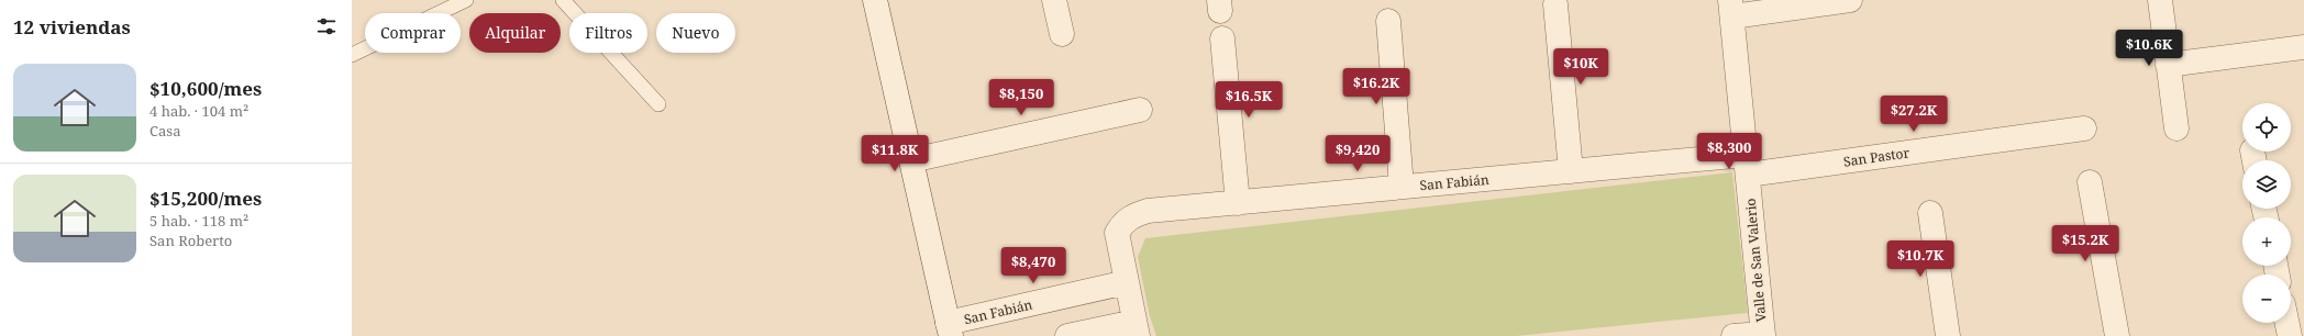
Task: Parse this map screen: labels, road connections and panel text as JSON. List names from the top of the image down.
{
  "streets": {
    "street": ["San Pastor", "San Fabián", "Valle de San Valerio"]
  },
  "crossings": [
    ["San Pastor", "San Fabián"],
    ["San Pastor", "Valle de San Valerio"],
    ["San Fabián", "Valle de San Valerio"]
  ],
  "page": {
    "heading": "12 viviendas",
    "chip": [
      "Comprar",
      "Alquilar",
      "Filtros",
      "Nuevo"
    ],
    "price": [
      "$10.6K",
      "$10K",
      "$16.2K",
      "$8,150",
      "$16.5K",
      "$27.2K",
      "$8,300",
      "$11.8K",
      "$9,420",
      "$15.2K",
      "$10.7K",
      "$8,470"
    ],
    "list": [
      {
        "name": "$10,600/mes",
        "note": "4 hab. · 104 m² · Casa"
      },
      {
        "name": "$15,200/mes",
        "note": "5 hab. · 118 m² · San Roberto"
      }
    ],
    "map_buttons": ["+", "−"]
  }
}
